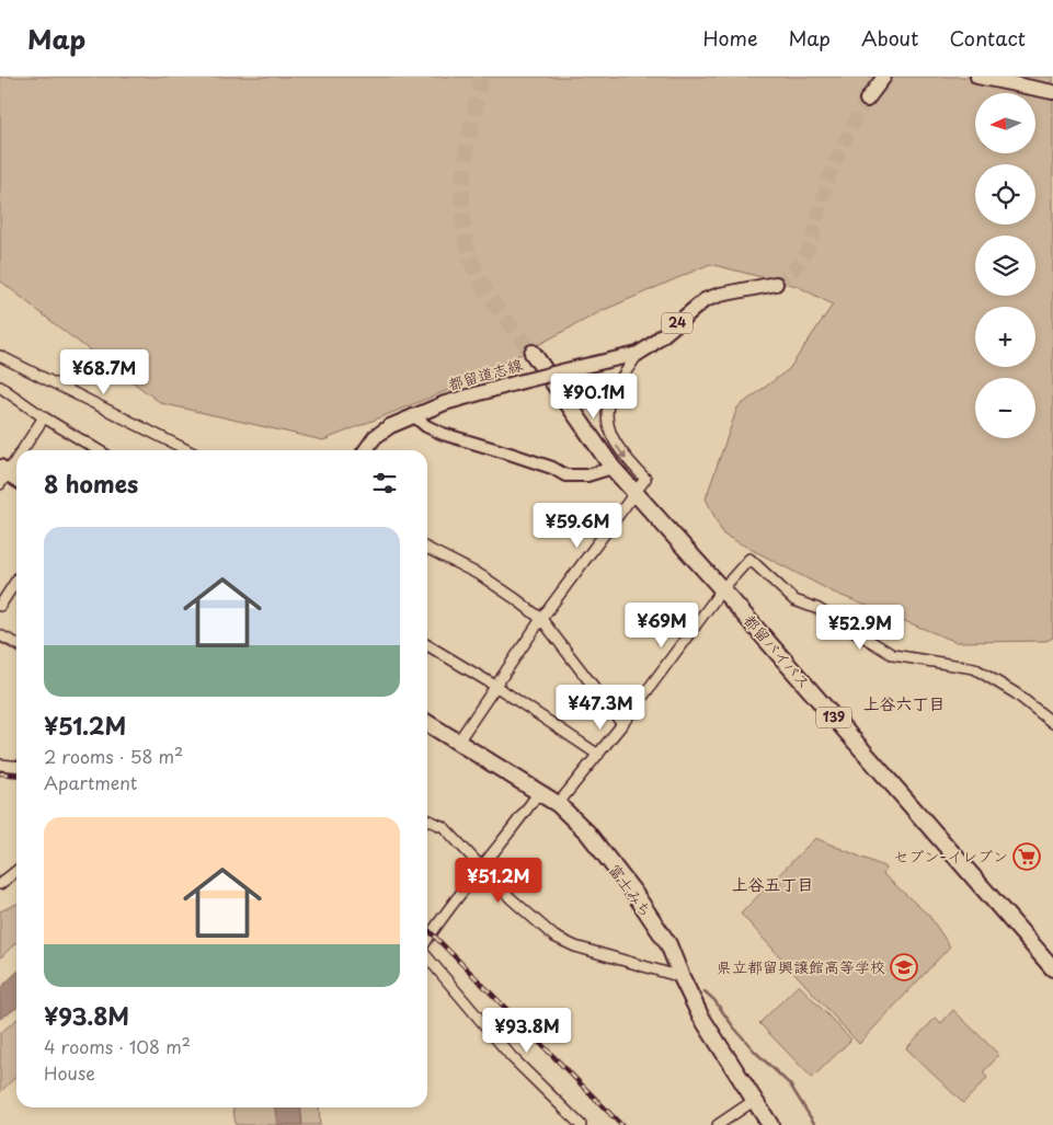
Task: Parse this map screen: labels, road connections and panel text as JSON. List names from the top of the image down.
{
  "streets": {
    "highway": ["都留バイパス", "139", "富士みち"],
    "main road": ["24", "都留道志線"]
  },
  "districts": ["上谷六丁目", "上谷五丁目"],
  "places": {
    "supermarket": ["セブン-イレブン"],
    "school or university": ["県立都留興譲館高等学校"]
  },
  "north": "left",
  "page": {
    "header": "Map",
    "nav": [
      "Home",
      "Map",
      "About",
      "Contact"
    ],
    "map_buttons": ["+", "−"],
    "price": [
      "¥68.7M",
      "¥90.1M",
      "¥59.6M",
      "¥69M",
      "¥52.9M",
      "¥47.3M",
      "¥51.2M",
      "¥93.8M"
    ],
    "heading": "8 homes",
    "list": [
      {
        "name": "¥51.2M",
        "note": "2 rooms · 58 m² · Apartment"
      },
      {
        "name": "¥93.8M",
        "note": "4 rooms · 108 m² · House"
      }
    ]
  }
}
